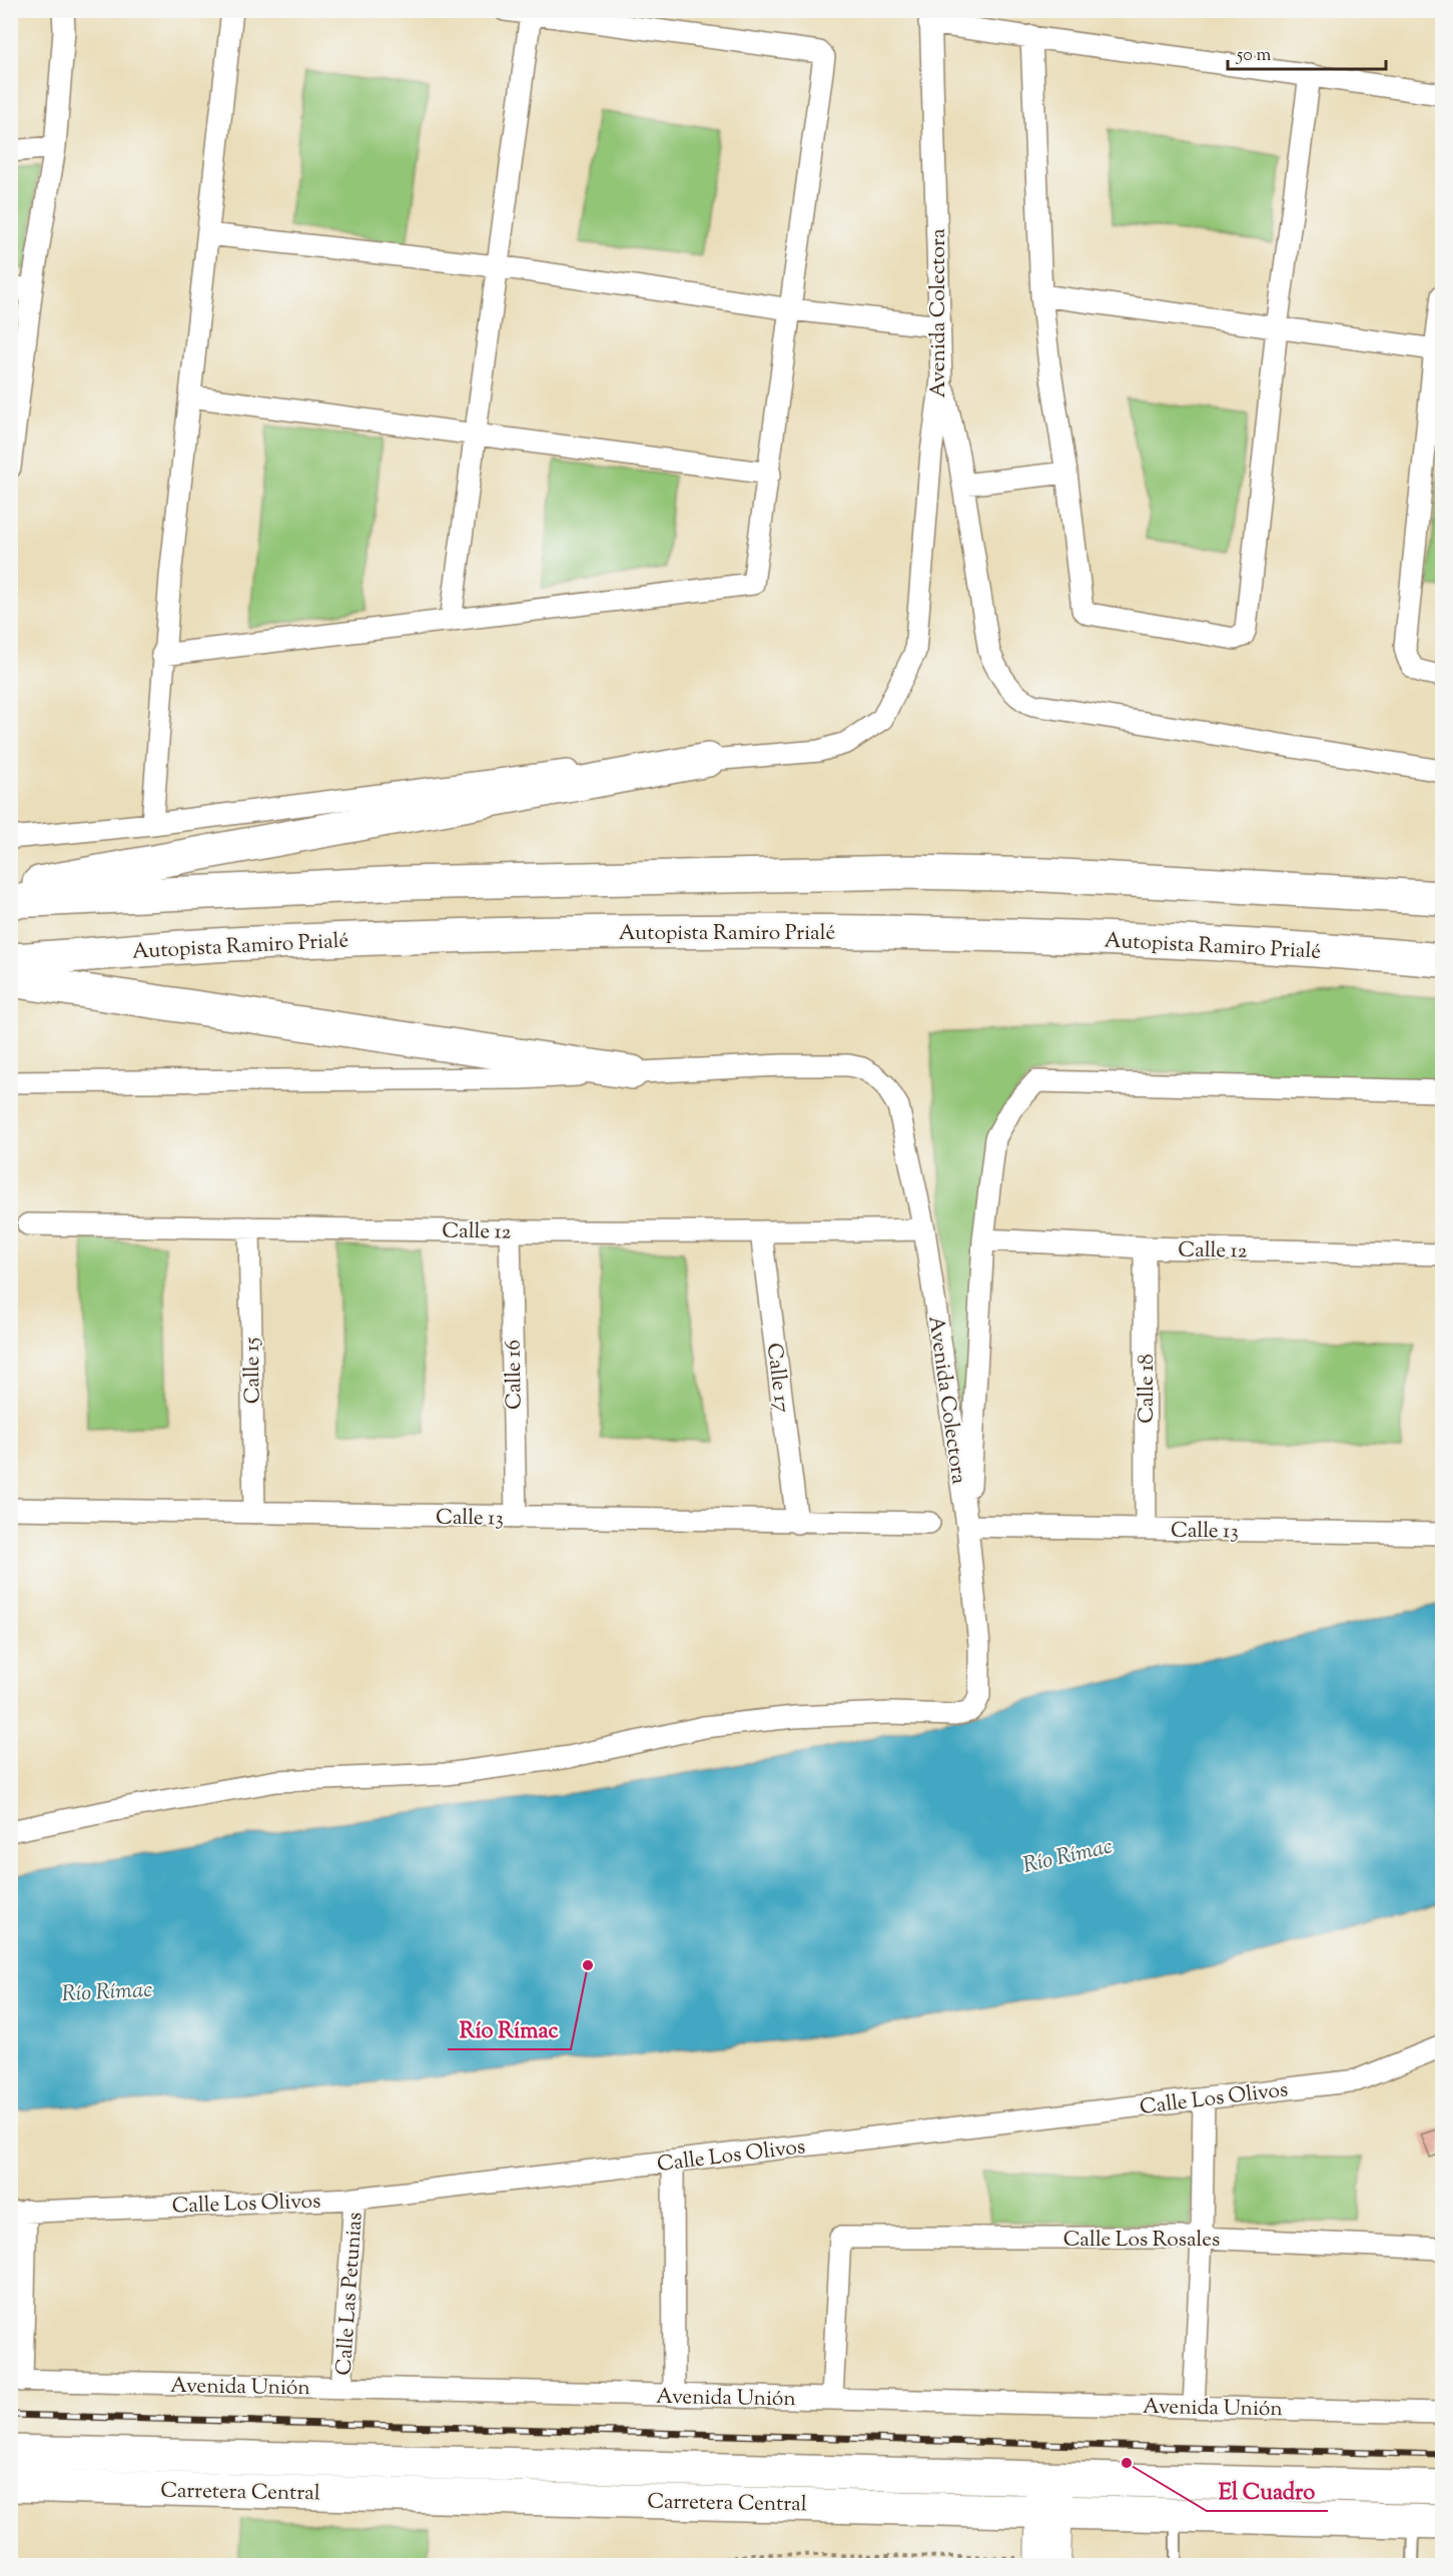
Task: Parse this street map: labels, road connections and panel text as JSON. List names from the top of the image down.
{
  "streets": {
    "highway": ["Autopista Ramiro Prialé", "Carretera Central"],
    "street": [
      "Avenida Colectora",
      "Calle 12",
      "Calle 15",
      "Calle 16",
      "Calle 17",
      "Calle 18",
      "Calle 13",
      "Calle Los Olivos",
      "Calle Los Rosales",
      "Calle Las Petunias",
      "Avenida Unión"
    ]
  },
  "crossings": [
    ["Avenida Colectora", "Calle 12"],
    ["Avenida Colectora", "Calle 13"],
    ["Calle 12", "Calle 15"],
    ["Calle 12", "Calle 16"],
    ["Calle 12", "Calle 17"],
    ["Calle 12", "Calle 18"],
    ["Calle 15", "Calle 13"],
    ["Calle 16", "Calle 13"],
    ["Calle 17", "Calle 13"],
    ["Calle 18", "Calle 13"],
    ["Calle Los Olivos", "Calle Las Petunias"],
    ["Calle Los Rosales", "Avenida Unión"],
    ["Calle Las Petunias", "Avenida Unión"]
  ],
  "water": ["Río Rímac"],
  "places": ["Río Rímac", "El Cuadro"],
  "scale_bar": "50 m"
}
